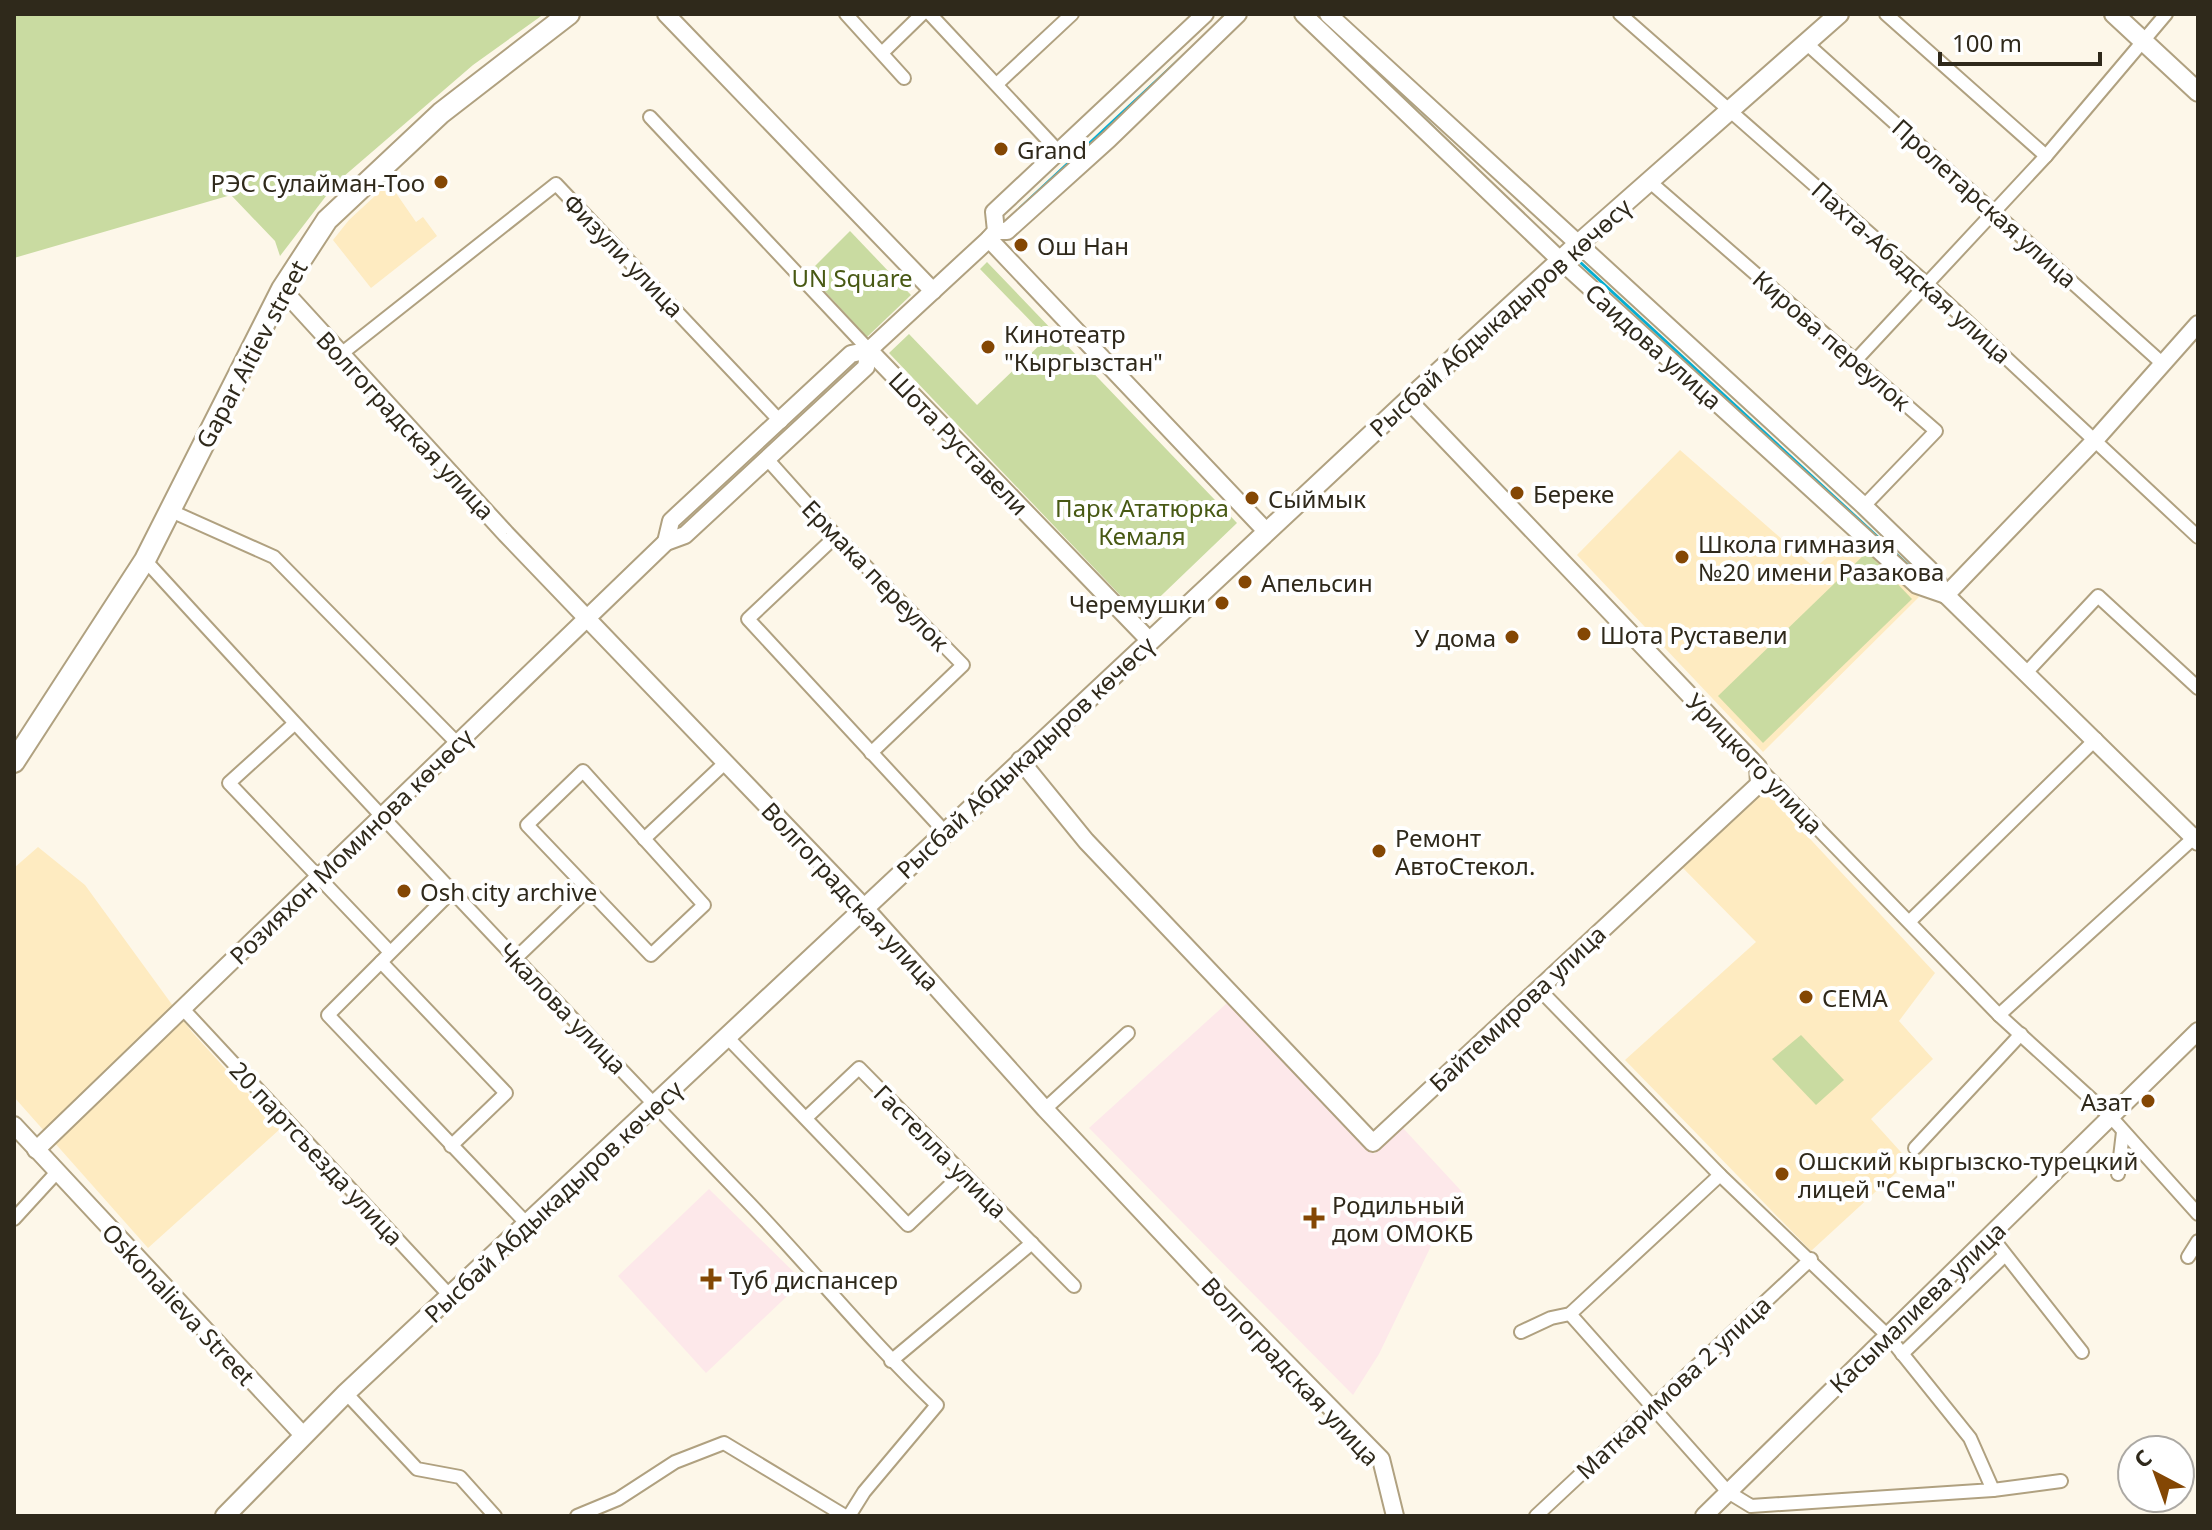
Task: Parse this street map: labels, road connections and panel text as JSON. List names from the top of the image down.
{
  "streets": {
    "main road": ["Рысбай Абдыкадыров көчөсү", "Gapar Aitiev street"],
    "street": [
      "Пролетарская улица",
      "Физули улица",
      "Пахта-Абадская улица",
      "Кирова переулок",
      "Саидова улица",
      "Волгоградская улица",
      "Шота Руставели",
      "Ермака переулок",
      "Урицкого улица",
      "Розияхон Моминова көчөсү",
      "Чкалова улица",
      "Байтемирова улица",
      "Гастелла улица",
      "20 партсъезда улица",
      "Oskonalieva Street",
      "Касымалиева улица",
      "Маткаримова 2 улица"
    ]
  },
  "crossings": [
    ["Пролетарская улица", "Рысбай Абдыкадыров көчөсү"],
    ["Физули улица", "Волгоградская улица"],
    ["Физули улица", "Розияхон Моминова көчөсү"],
    ["Пахта-Абадская улица", "Рысбай Абдыкадыров көчөсү"],
    ["Рысбай Абдыкадыров көчөсү", "Кирова переулок"],
    ["Рысбай Абдыкадыров көчөсү", "Саидова улица"],
    ["Рысбай Абдыкадыров көчөсү", "Волгоградская улица"],
    ["Рысбай Абдыкадыров көчөсү", "Шота Руставели"],
    ["Рысбай Абдыкадыров көчөсү", "Урицкого улица"],
    ["Рысбай Абдыкадыров көчөсү", "Чкалова улица"],
    ["Рысбай Абдыкадыров көчөсү", "Байтемирова улица"],
    ["Рысбай Абдыкадыров көчөсү", "20 партсъезда улица"],
    ["Рысбай Абдыкадыров көчөсү", "Oskonalieva Street"],
    ["Кирова переулок", "Саидова улица"],
    ["Gapar Aitiev street", "Волгоградская улица"],
    ["Gapar Aitiev street", "Чкалова улица"],
    ["Волгоградская улица", "Розияхон Моминова көчөсү"],
    ["Шота Руставели", "Розияхон Моминова көчөсү"],
    ["Ермака переулок", "Розияхон Моминова көчөсү"],
    ["Урицкого улица", "Байтемирова улица"],
    ["Урицкого улица", "Касымалиева улица"],
    ["Розияхон Моминова көчөсү", "Чкалова улица"],
    ["Розияхон Моминова көчөсү", "20 партсъезда улица"],
    ["Розияхон Моминова көчөсү", "Oskonalieva Street"]
  ],
  "parks": ["UN Square", "Парк Ататюрка Кемаля"],
  "places": {
    "other": [
      "Grand",
      "РЭС Сулайман-Тоо",
      "Ош Нан",
      "Кинотеатр \"Кыргызстан\"",
      "Береке",
      "Сыймык",
      "Школа гимназия №20 имени Разакова",
      "Апельсин",
      "Черемушки",
      "Шота Руставели",
      "У дома",
      "Ремонт АвтоСтекол.",
      "Osh city archive",
      "СЕМА",
      "Азат",
      "Ошский кыргызско-турецкий лицей \"Сема\""
    ],
    "health": ["Родильный дом ОМОКБ", "Туб диспансер"]
  },
  "scale_bar": "100 m",
  "north": "top left"
}
